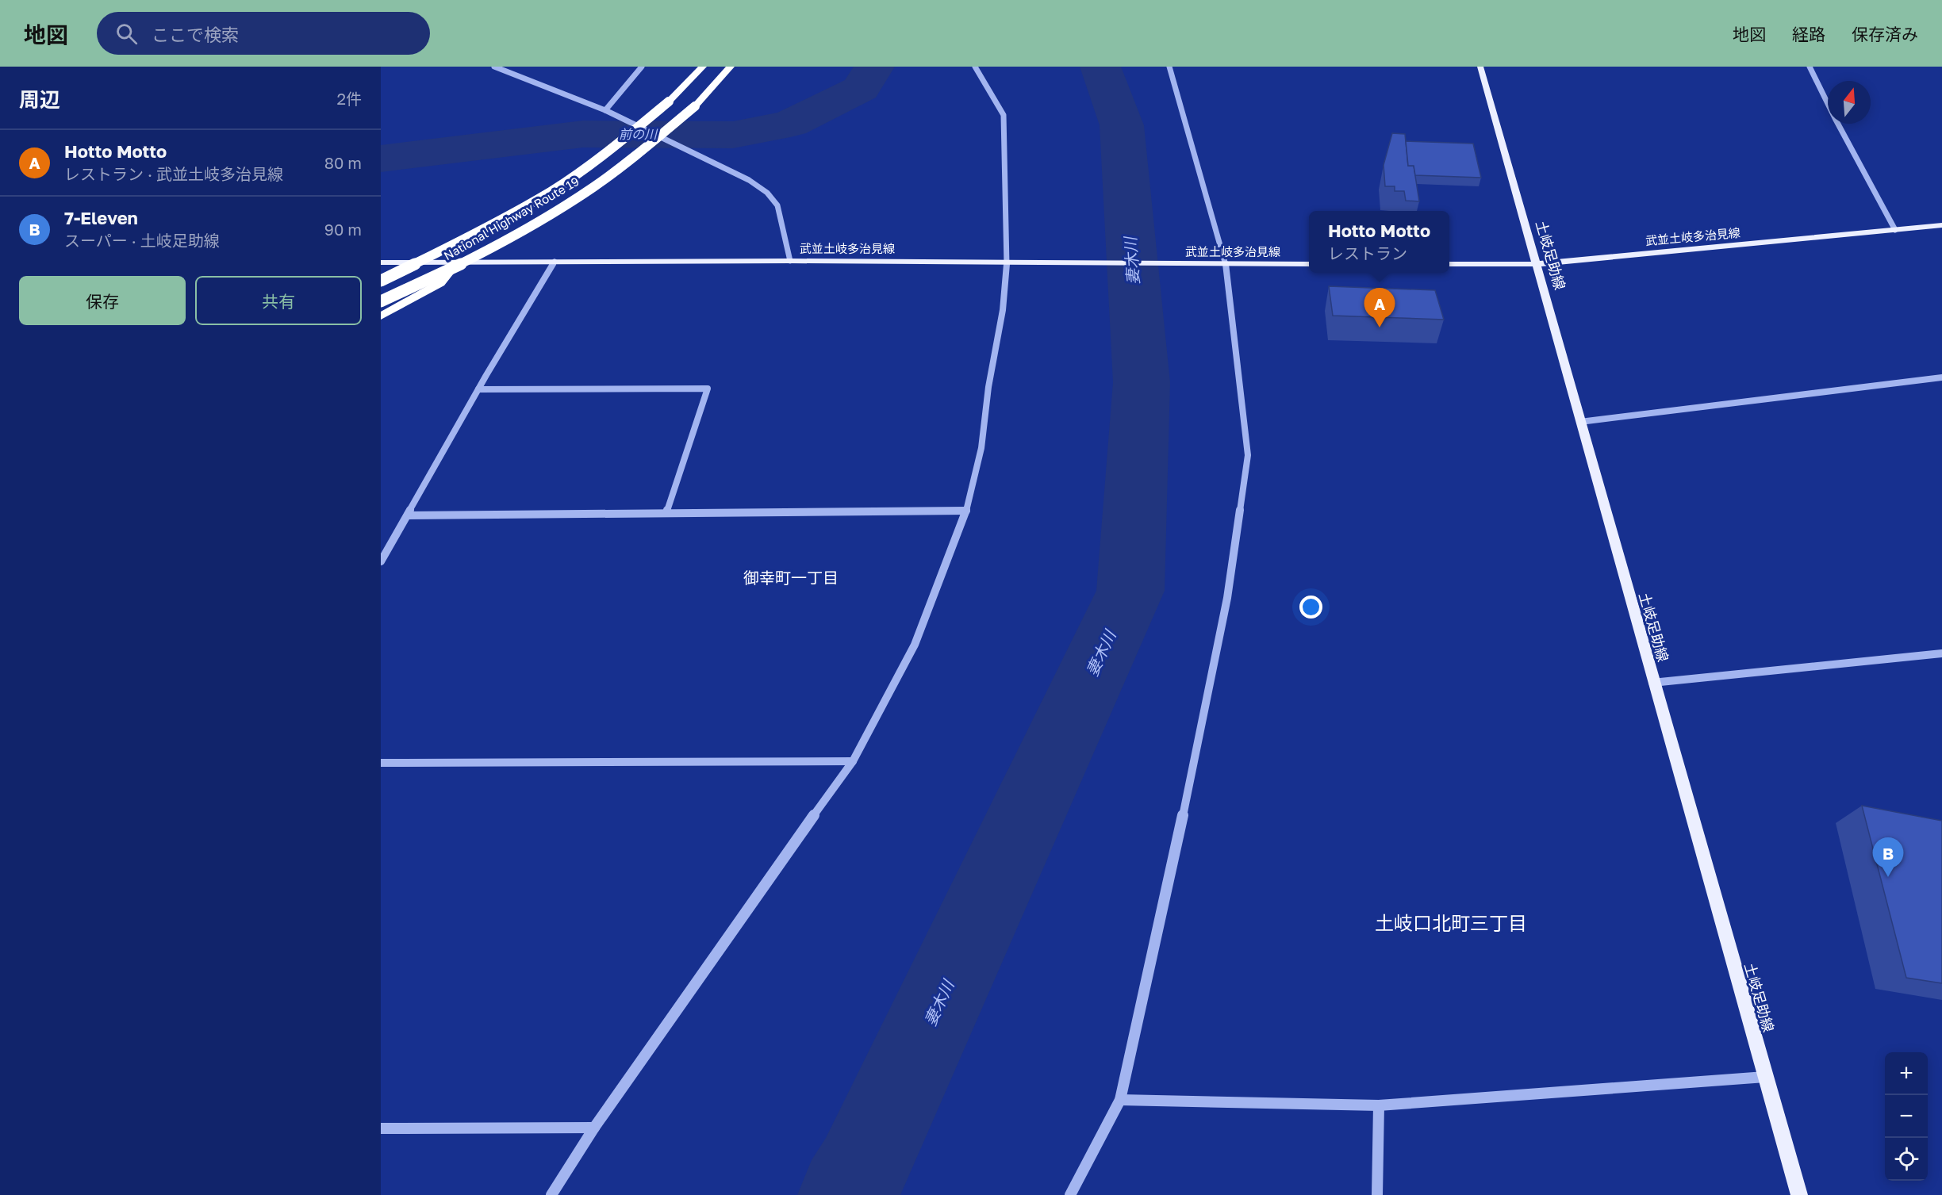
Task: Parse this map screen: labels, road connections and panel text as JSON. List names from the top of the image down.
{
  "streets": {
    "highway": ["National Highway Route 19"],
    "main road": ["武並土岐多治見線", "土岐足助線"]
  },
  "crossings": [
    ["武並土岐多治見線", "土岐足助線"]
  ],
  "districts": ["御幸町一丁目", "土岐口北町三丁目"],
  "water": ["前の川", "妻木川"],
  "north": "top",
  "page": {
    "header": "地図",
    "search": "ここで検索",
    "nav": ["地図", "経路", "保存済み"],
    "heading": ["周辺", "2件"],
    "list": [
      {
        "mark": "A",
        "name": "Hotto Motto",
        "note": "レストラン · 武並土岐多治見線",
        "value": "80 m"
      },
      {
        "mark": "B",
        "name": "7-Eleven",
        "note": "スーパー · 土岐足助線",
        "value": "90 m"
      }
    ],
    "popup": ["Hotto Motto", "レストラン"],
    "buttons": ["保存", "共有"],
    "pins": ["A", "B"],
    "map_buttons": ["+", "−"]
  }
}
